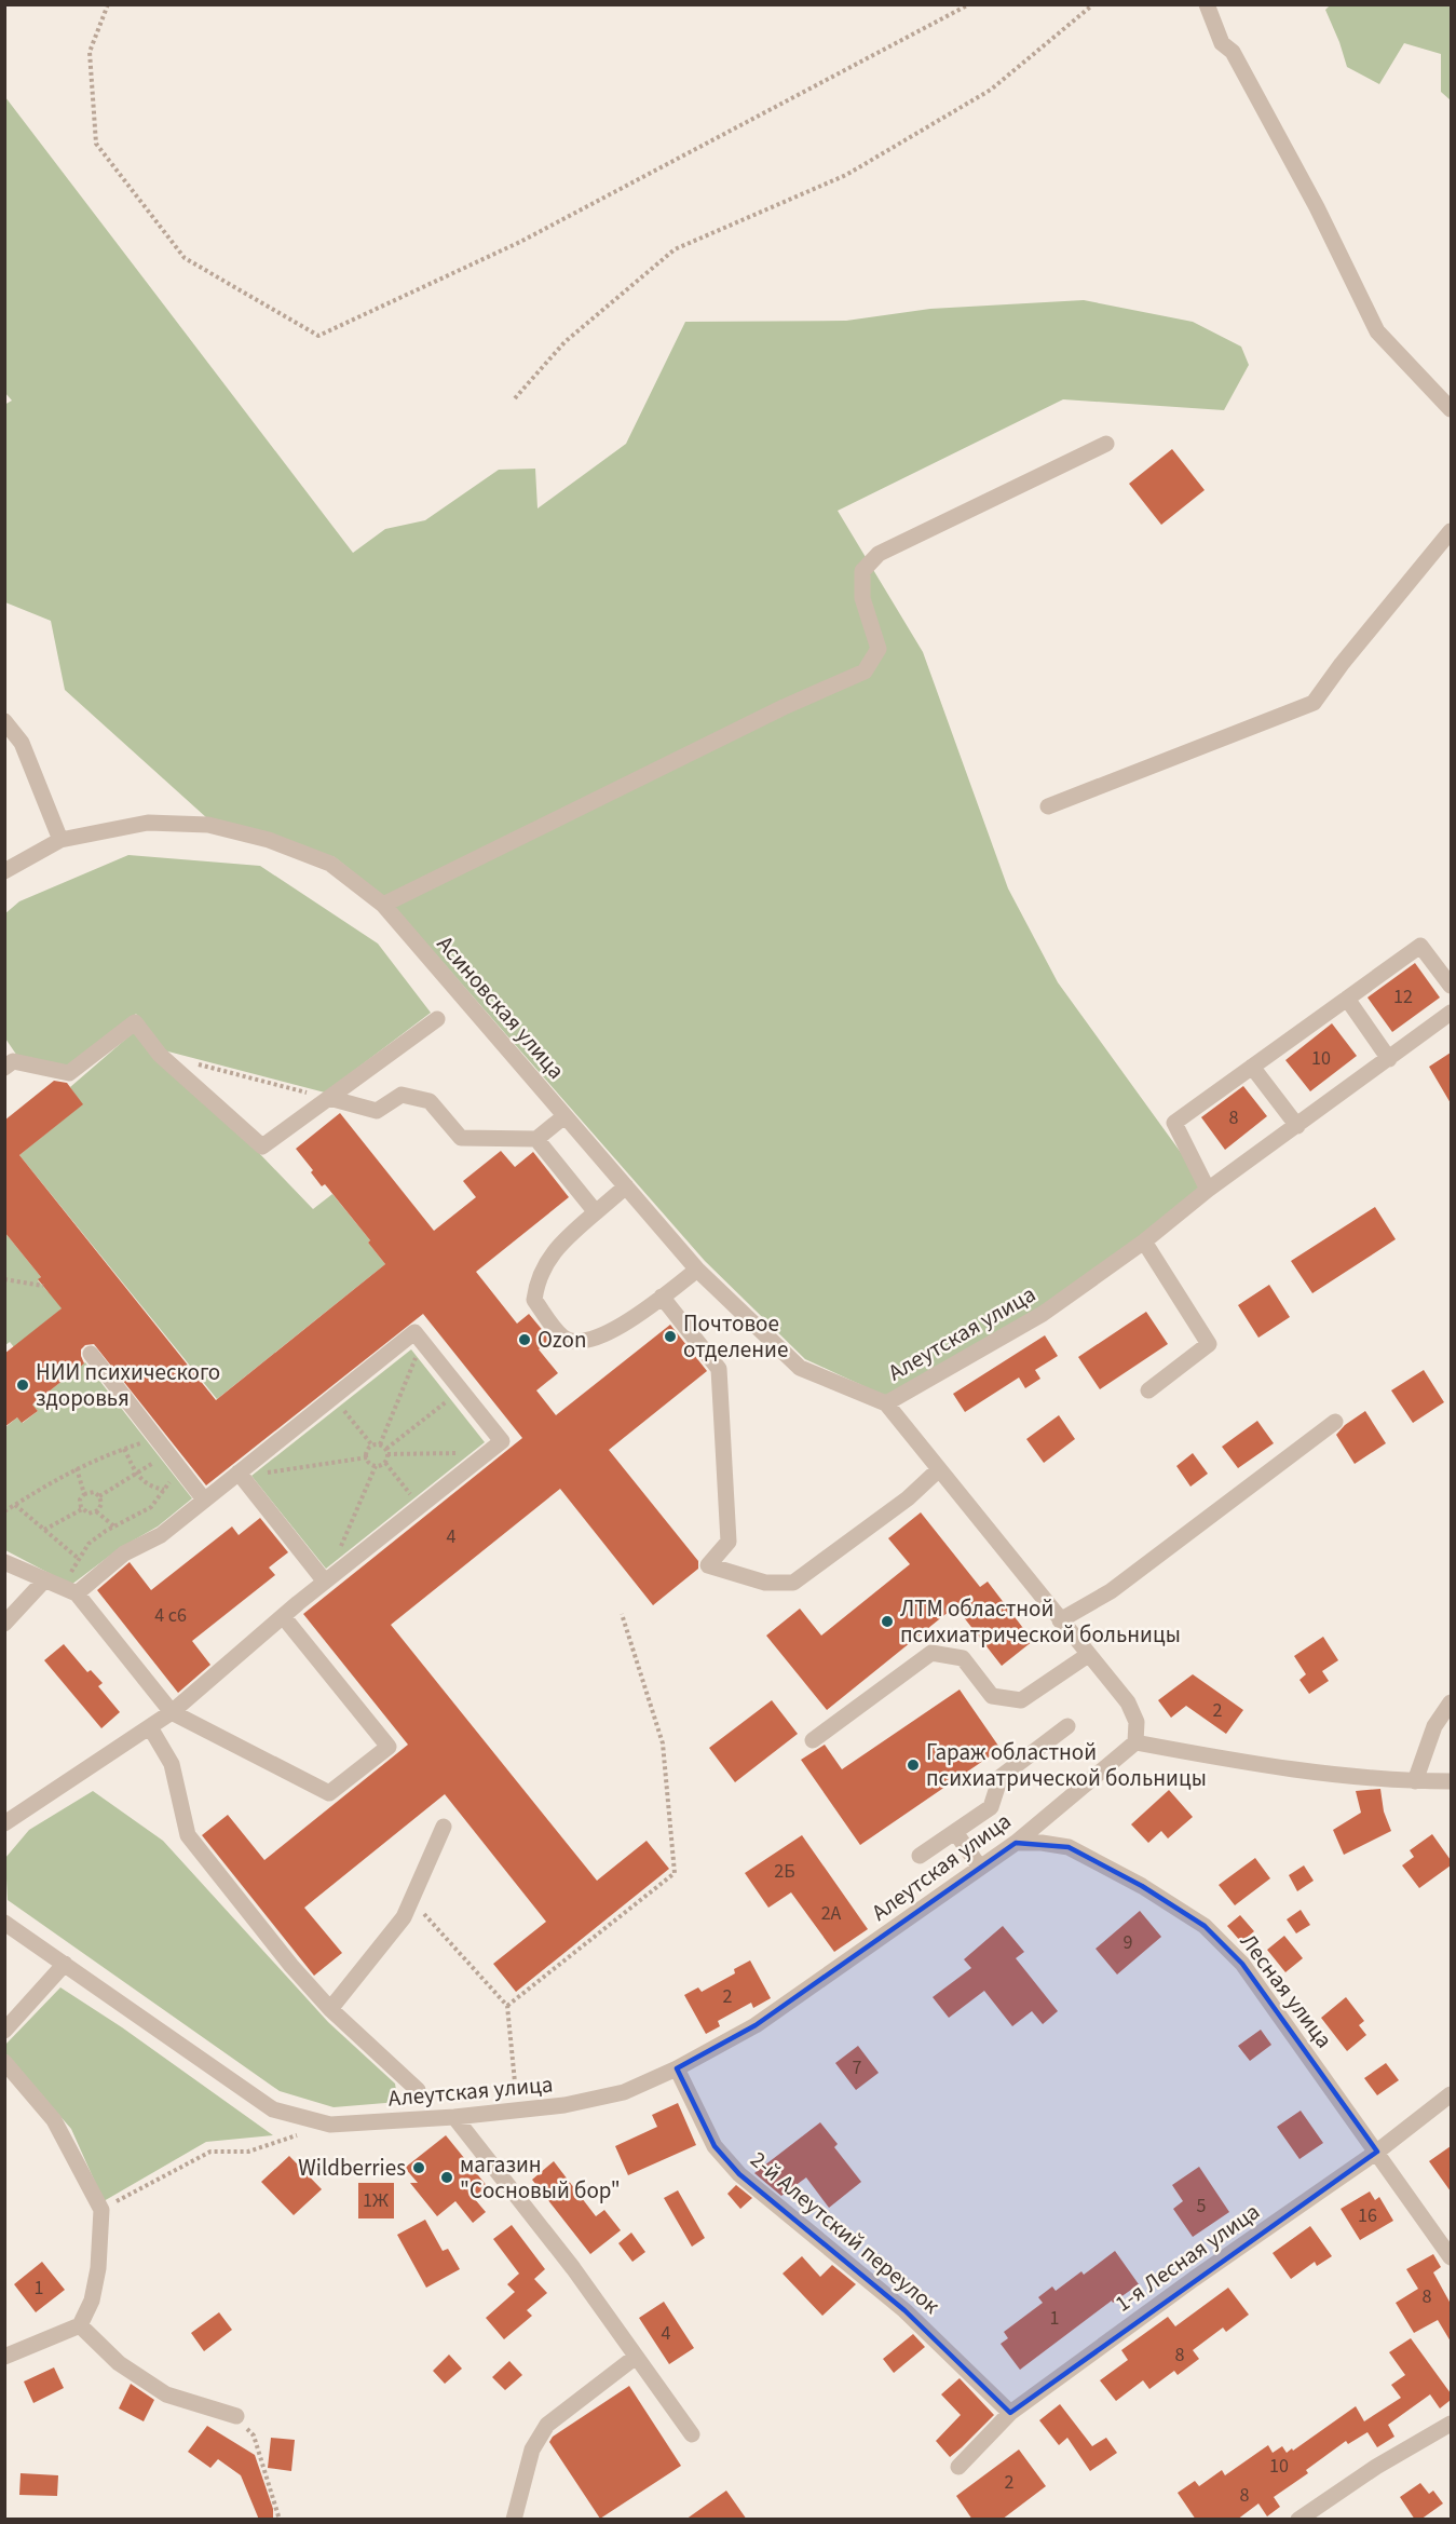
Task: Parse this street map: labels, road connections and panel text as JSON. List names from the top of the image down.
{
  "streets": {
    "street": [
      "Асиновская улица",
      "Алеутская улица",
      "Лесная улица",
      "2-й Алеутский переулок",
      "1-я Лесная улица"
    ]
  },
  "crossings": [
    ["Асиновская улица", "Алеутская улица"],
    ["Алеутская улица", "Лесная улица"],
    ["Алеутская улица", "2-й Алеутский переулок"],
    ["Лесная улица", "1-я Лесная улица"],
    ["2-й Алеутский переулок", "1-я Лесная улица"]
  ],
  "places": [
    "Почтовое отделение",
    "Ozon",
    "НИИ психического здоровья",
    "ЛТМ областной психиатрической больницы",
    "Гараж областной психиатрической больницы",
    "Wildberries",
    "магазин \"Сосновый бор\""
  ],
  "house_numbers": [
    "12",
    "10",
    "8",
    "4",
    "4 с6",
    "2",
    "2Б",
    "2А",
    "9",
    "2",
    "7",
    "1Ж",
    "5",
    "16",
    "1",
    "8",
    "1",
    "4",
    "8",
    "10",
    "2",
    "8"
  ]
}
